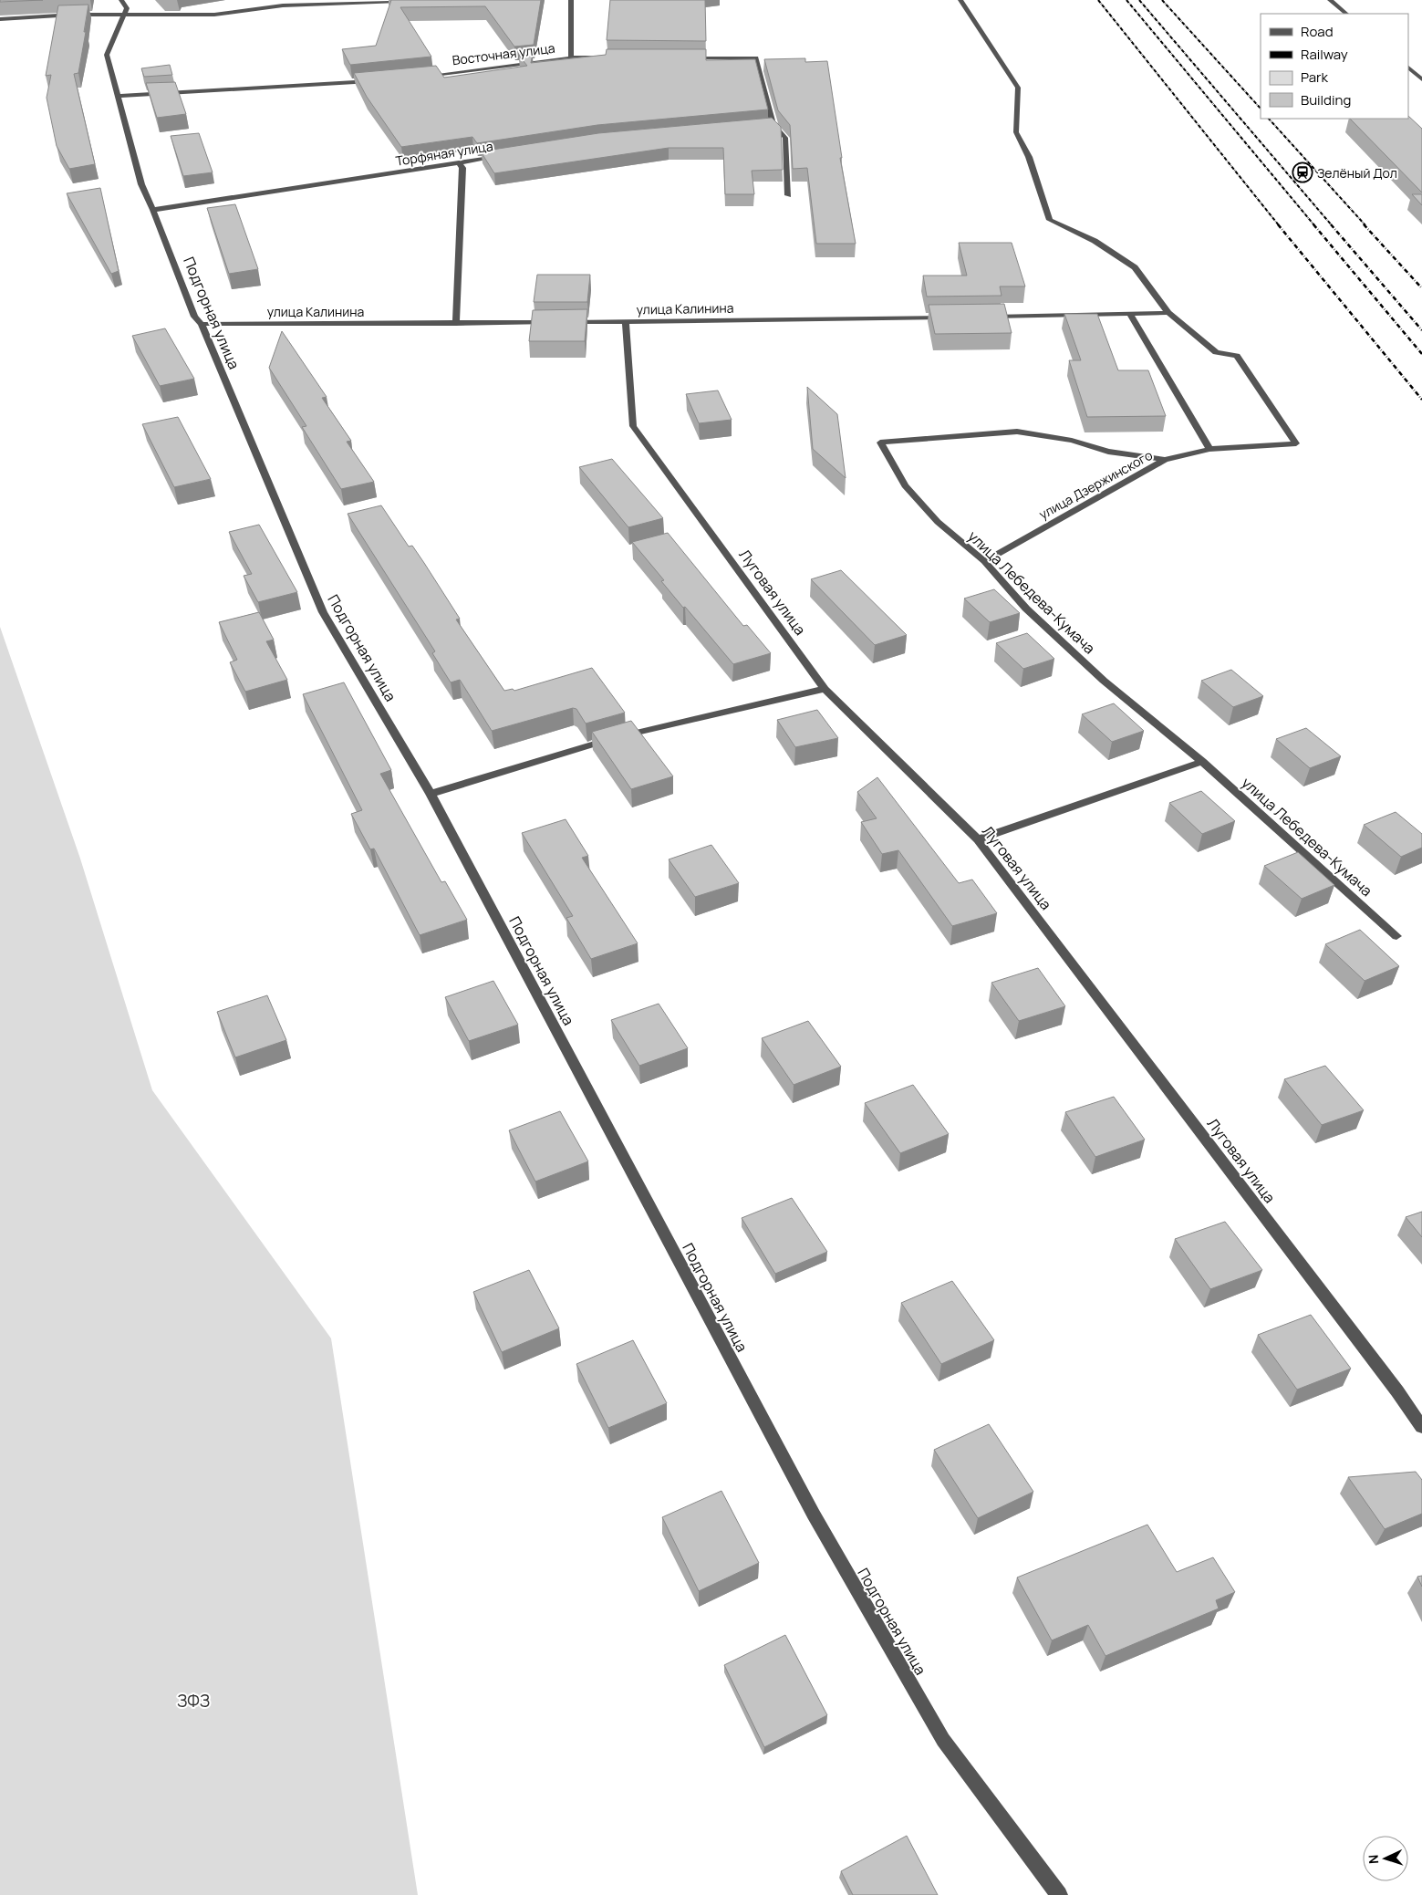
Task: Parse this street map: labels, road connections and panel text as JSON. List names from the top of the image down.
{
  "streets": {
    "street": [
      "Восточная улица",
      "Торфяная улица",
      "улица Калинина",
      "Подгорная улица",
      "улица Дзержинского",
      "Луговая улица",
      "улица Лебедева-Кумача"
    ]
  },
  "crossings": [
    ["Торфяная улица", "Подгорная улица"],
    ["улица Калинина", "Подгорная улица"],
    ["улица Калинина", "Луговая улица"],
    ["улица Дзержинского", "улица Лебедева-Кумача"]
  ],
  "parks": ["ЗФЗ"],
  "places": {
    "station": ["Зелёный Дол"]
  },
  "legend": [
    "Road",
    "Railway",
    "Park",
    "Building"
  ],
  "north": "left"
}
